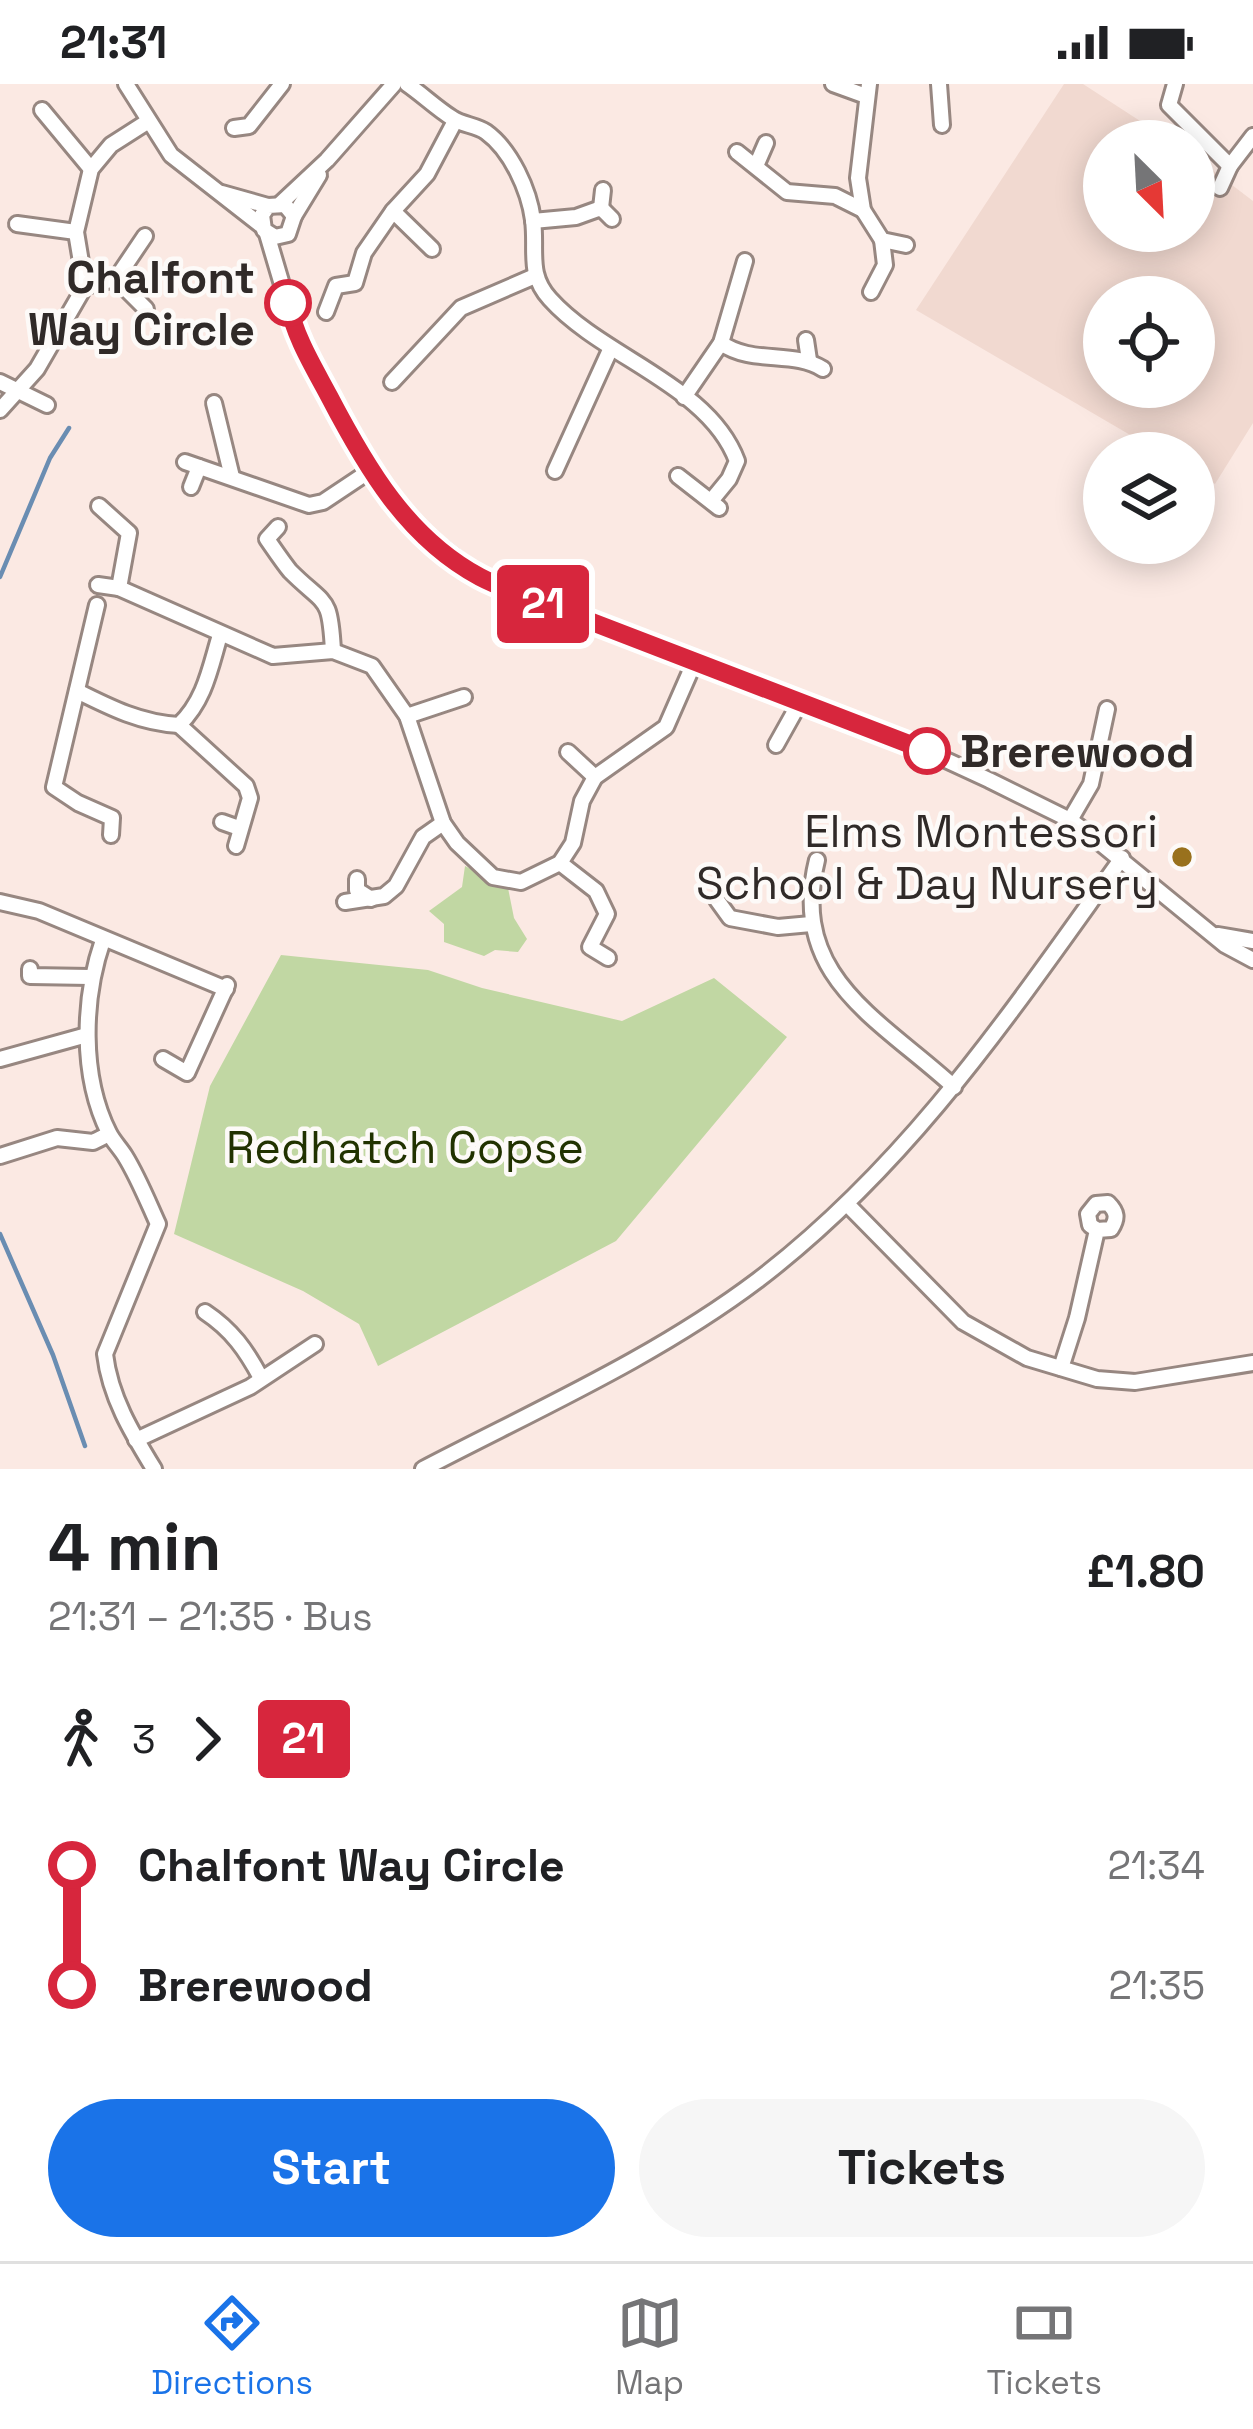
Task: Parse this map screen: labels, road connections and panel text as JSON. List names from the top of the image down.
{
  "parks": ["Redhatch Copse"],
  "places": ["Chalfont Way Circle", "Brerewood", "Elms Montessori School & Day Nursery"],
  "lines": ["bus line 21"],
  "north": "bottom right",
  "page": {
    "status": "21:31",
    "on_map": "21",
    "heading": ["4 min", "21:31 – 21:35 · Bus", "£1.80"],
    "legs": ["3", "21"],
    "list": [
      {
        "name": "Chalfont Way Circle",
        "value": "21:34"
      },
      {
        "name": "Brerewood",
        "value": "21:35"
      }
    ],
    "buttons": ["Start", "Tickets"],
    "tabs": ["Directions", "Map", "Tickets"]
  }
}
